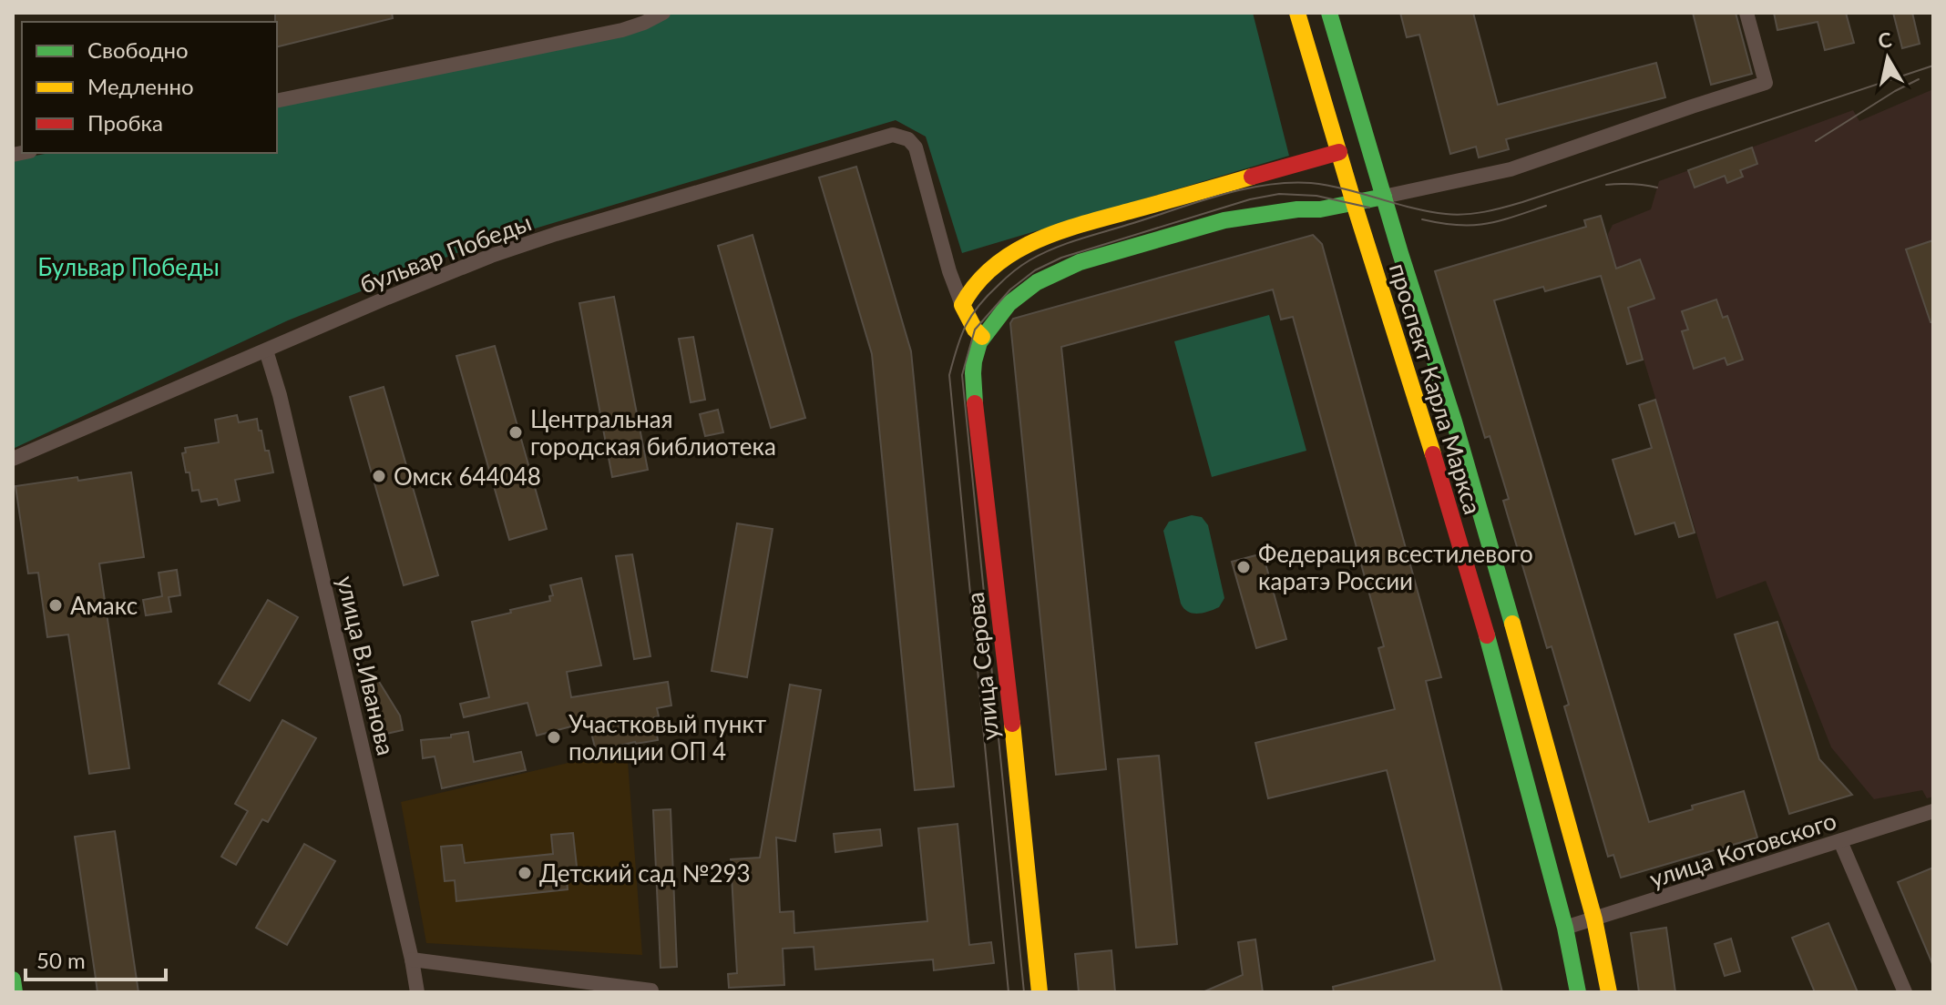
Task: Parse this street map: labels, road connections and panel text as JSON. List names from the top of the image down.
{
  "streets": {
    "main road": ["проспект Карла Маркса", "улица Серова"],
    "street": ["бульвар Победы", "улица В.Иванова", "улица Котовского"]
  },
  "crossings": [
    ["бульвар Победы", "улица В.Иванова"],
    ["проспект Карла Маркса", "улица Котовского"]
  ],
  "parks": ["Бульвар Победы"],
  "places": [
    "Центральная городская библиотека",
    "Омск 644048",
    "Федерация всестилевого каратэ России",
    "Амакс",
    "Участковый пункт полиции ОП 4",
    "Детский сад №293"
  ],
  "legend": ["Свободно", "Медленно", "Пробка"],
  "scale_bar": "50 m",
  "north": "top"
}
